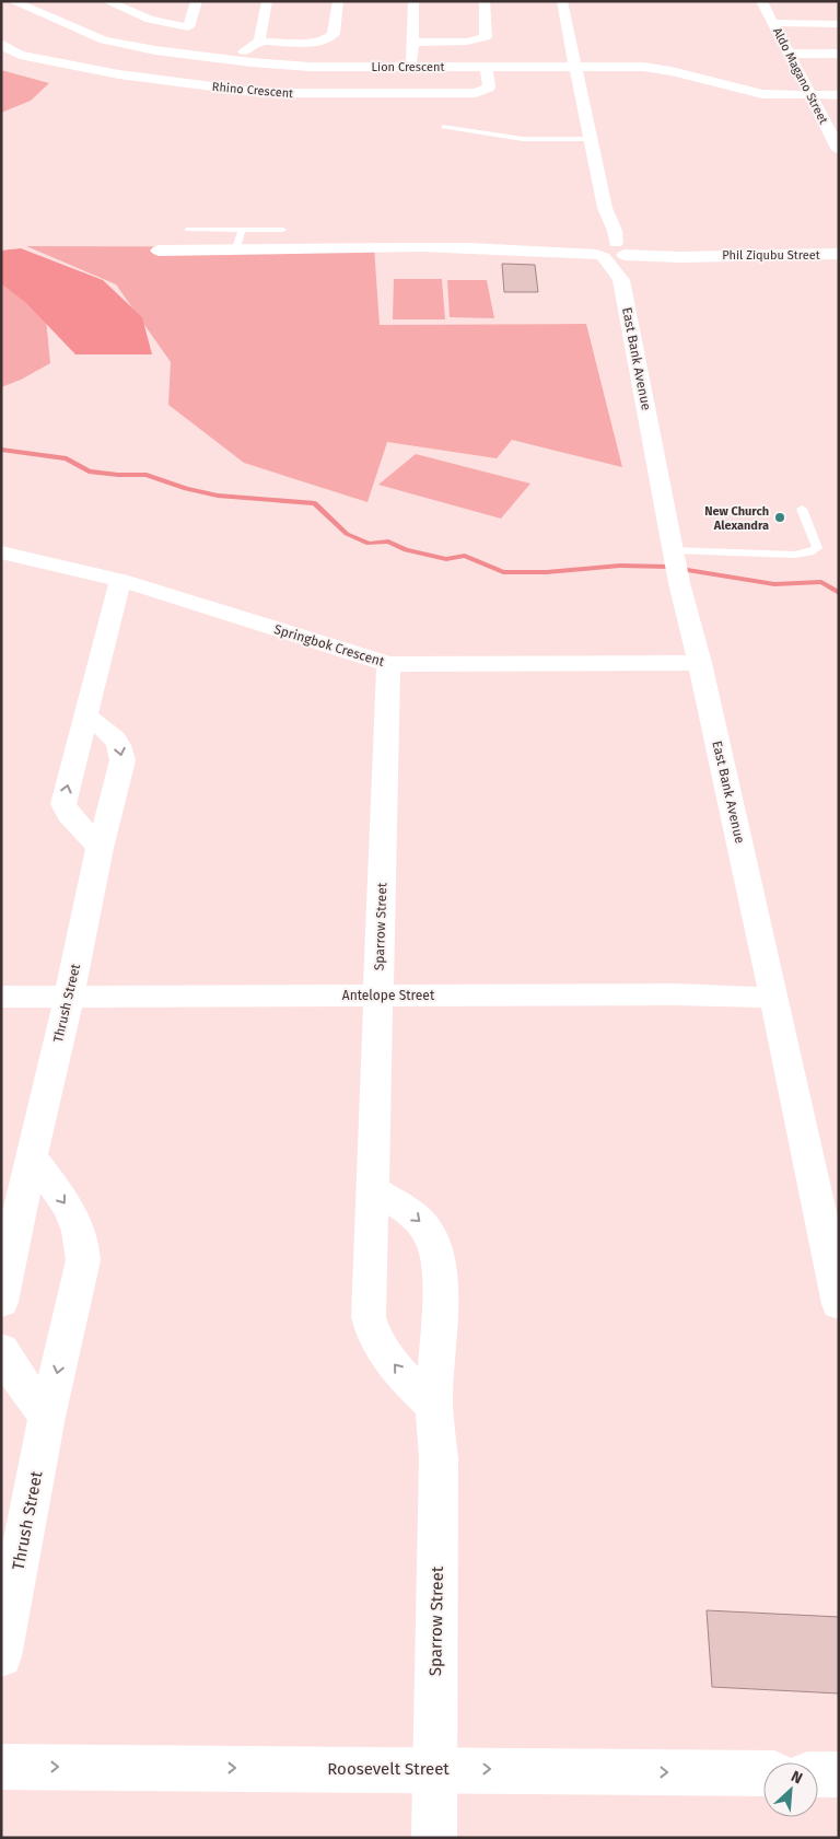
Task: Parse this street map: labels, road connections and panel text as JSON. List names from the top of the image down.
{
  "streets": {
    "street": [
      "Lion Crescent",
      "Aldo Magano Street",
      "Rhino Crescent",
      "Phil Ziqubu Street",
      "East Bank Avenue",
      "Springbok Crescent",
      "Sparrow Street",
      "Antelope Street",
      "Thrush Street",
      "Roosevelt Street"
    ]
  },
  "crossings": [
    ["Lion Crescent", "Aldo Magano Street"],
    ["Lion Crescent", "Rhino Crescent"],
    ["Phil Ziqubu Street", "East Bank Avenue"],
    ["East Bank Avenue", "Springbok Crescent"],
    ["East Bank Avenue", "Antelope Street"],
    ["Springbok Crescent", "Sparrow Street"],
    ["Sparrow Street", "Antelope Street"],
    ["Sparrow Street", "Roosevelt Street"],
    ["Antelope Street", "Thrush Street"]
  ],
  "one_way": ["Roosevelt Street"],
  "places": ["New Church Alexandra"],
  "north": "top right"
}
